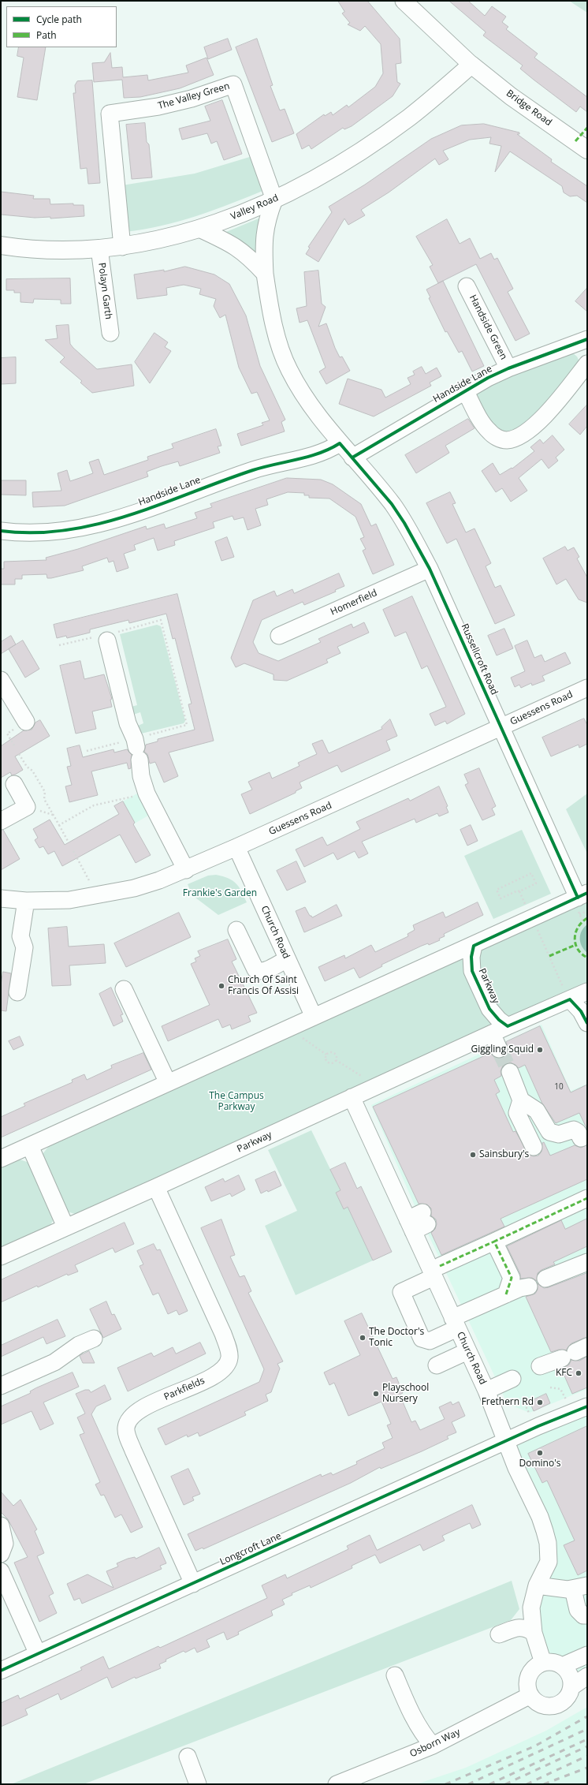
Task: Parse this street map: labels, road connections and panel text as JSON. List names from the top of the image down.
{
  "streets": {
    "main road": ["Bridge Road", "Valley Road"],
    "street": [
      "The Valley Green",
      "Polayn Garth",
      "Handside Green",
      "Handside Lane",
      "Homerfield",
      "Russellcroft Road",
      "Guessens Road",
      "Church Road",
      "Parkway",
      "Parkfields",
      "Longcroft Lane",
      "Osborn Way"
    ]
  },
  "crossings": [
    ["The Valley Green", "Valley Road"],
    ["The Valley Green", "Russellcroft Road"],
    ["Bridge Road", "Valley Road"],
    ["Valley Road", "Polayn Garth"],
    ["Valley Road", "Russellcroft Road"],
    ["Handside Green", "Handside Lane"],
    ["Handside Lane", "Russellcroft Road"],
    ["Homerfield", "Russellcroft Road"],
    ["Russellcroft Road", "Guessens Road"],
    ["Guessens Road", "Church Road"],
    ["Church Road", "Parkway"],
    ["Church Road", "Longcroft Lane"],
    ["Church Road", "Osborn Way"],
    ["Parkway", "Parkfields"],
    ["Parkfields", "Longcroft Lane"]
  ],
  "parks": ["Frankie's Garden", "The Campus Parkway"],
  "places": [
    "Church Of Saint Francis Of Assisi",
    "Giggling Squid",
    "Sainsbury's",
    "The Doctor's Tonic",
    "KFC",
    "Playschool Nursery",
    "Frethern Rd",
    "Domino's"
  ],
  "house_numbers": ["10"],
  "legend": ["Cycle path", "Path"]
}
